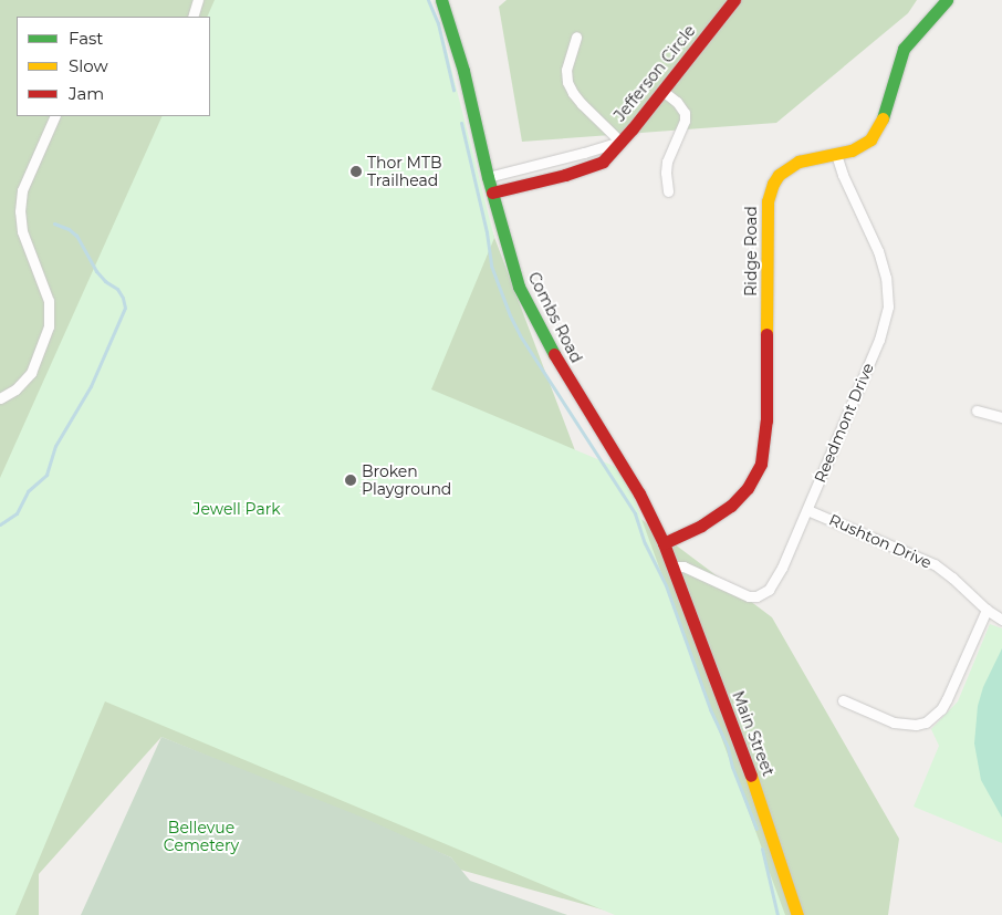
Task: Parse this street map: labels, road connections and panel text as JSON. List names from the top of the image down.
{
  "streets": {
    "street": [
      "Jefferson Circle",
      "Ridge Road",
      "Combs Road",
      "Reedmont Drive",
      "Rushton Drive",
      "Main Street"
    ]
  },
  "crossings": [
    ["Jefferson Circle", "Combs Road"],
    ["Ridge Road", "Combs Road"],
    ["Ridge Road", "Reedmont Drive"],
    ["Combs Road", "Reedmont Drive"],
    ["Combs Road", "Main Street"],
    ["Reedmont Drive", "Rushton Drive"],
    ["Reedmont Drive", "Main Street"]
  ],
  "parks": ["Jewell Park", "Bellevue Cemetery"],
  "places": ["Thor MTB Trailhead", "Broken Playground"],
  "legend": ["Fast", "Slow", "Jam"]
}
